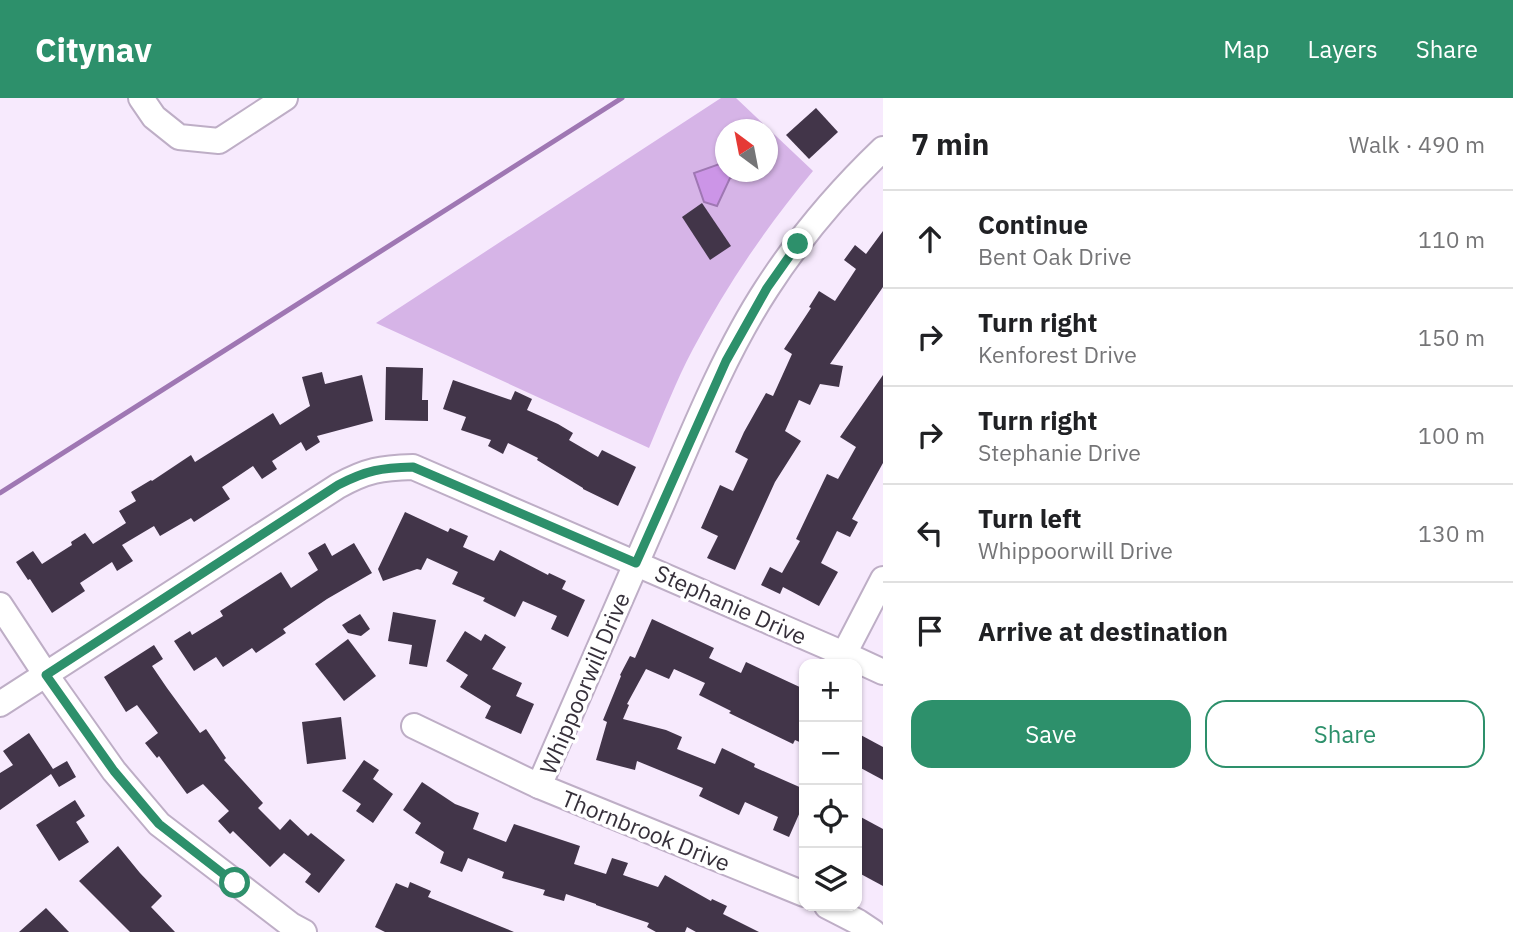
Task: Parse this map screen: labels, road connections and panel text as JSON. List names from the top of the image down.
{
  "streets": {
    "street": ["Stephanie Drive", "Whippoorwill Drive", "Thornbrook Drive"]
  },
  "crossings": [
    ["Stephanie Drive", "Whippoorwill Drive"],
    ["Whippoorwill Drive", "Thornbrook Drive"]
  ],
  "north": "top left",
  "page": {
    "header": "Citynav",
    "nav": ["Map", "Layers", "Share"],
    "heading": ["7 min", "Walk · 490 m"],
    "list": [
      ["Continue", "Bent Oak Drive", "110 m"],
      ["Turn right", "Kenforest Drive", "150 m"],
      ["Turn right", "Stephanie Drive", "100 m"],
      ["Turn left", "Whippoorwill Drive", "130 m"],
      "Arrive at destination"
    ],
    "map_buttons": ["+", "−"],
    "buttons": ["Save", "Share"]
  }
}
